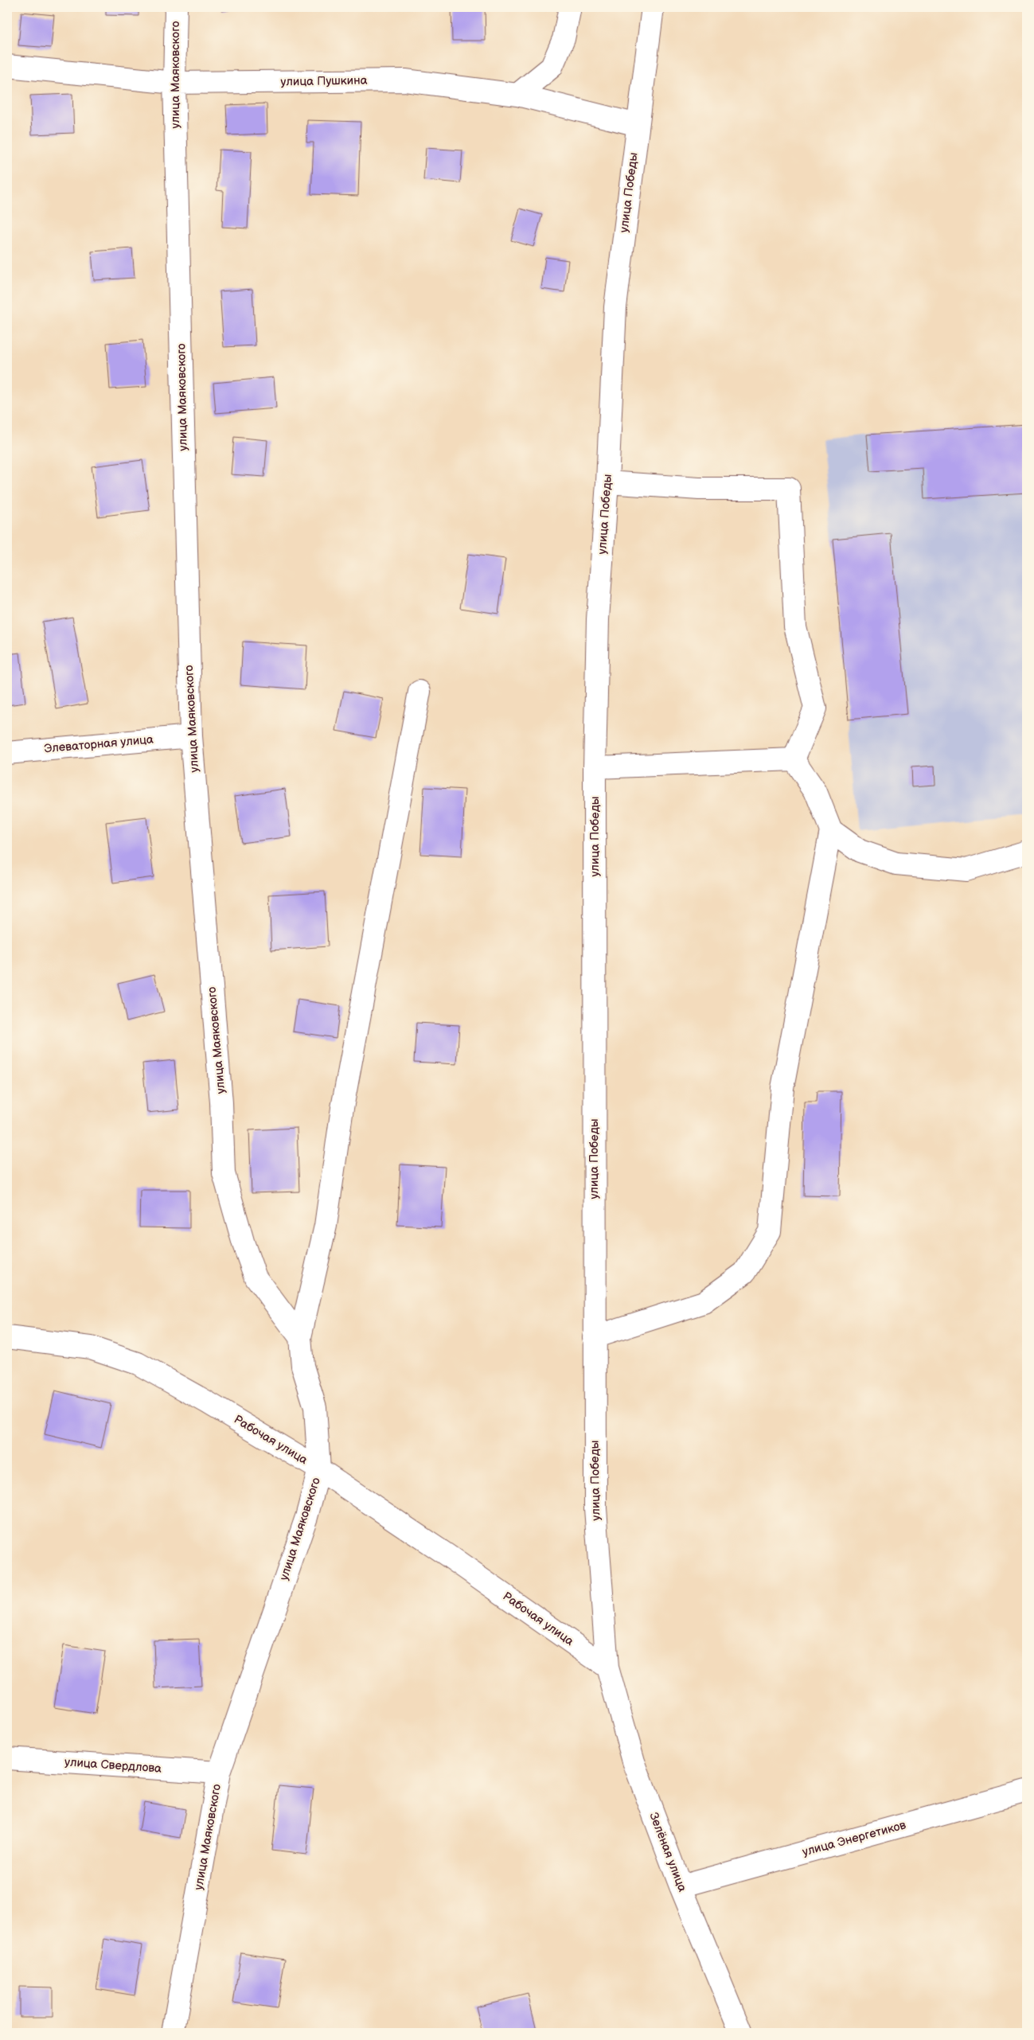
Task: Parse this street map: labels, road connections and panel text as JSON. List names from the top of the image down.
{
  "streets": {
    "street": [
      "улица Маяковского",
      "улица Пушкина",
      "улица Победы",
      "Элеваторная улица",
      "Рабочая улица",
      "улица Свердлова",
      "улица Энергетиков",
      "Зелёная улица"
    ]
  },
  "crossings": [
    ["улица Маяковского", "улица Пушкина"],
    ["улица Маяковского", "Элеваторная улица"],
    ["улица Маяковского", "Рабочая улица"],
    ["улица Маяковского", "улица Свердлова"],
    ["улица Пушкина", "улица Победы"],
    ["улица Победы", "Рабочая улица"],
    ["улица Победы", "Зелёная улица"],
    ["Рабочая улица", "Зелёная улица"],
    ["улица Энергетиков", "Зелёная улица"]
  ]
}
